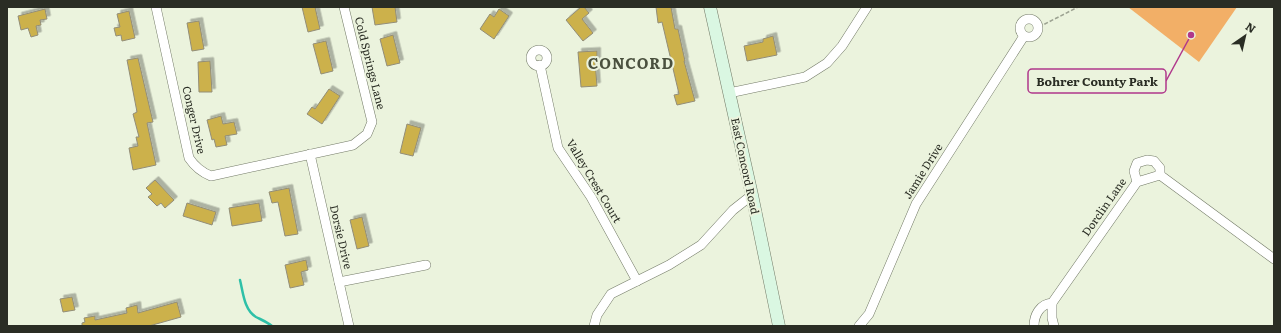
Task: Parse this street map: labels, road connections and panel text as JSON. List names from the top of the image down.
{
  "streets": {
    "street": [
      "Cold Springs Lane",
      "Conger Drive",
      "East Concord Road",
      "Jamie Drive",
      "Valley Crest Court",
      "Dorclin Lane",
      "Dorsie Drive"
    ]
  },
  "crossings": [
    ["Cold Springs Lane", "Conger Drive"],
    ["Cold Springs Lane", "Dorsie Drive"],
    ["Conger Drive", "Dorsie Drive"]
  ],
  "districts": ["CONCORD"],
  "places": ["Bohrer County Park"],
  "north": "top right"
}
